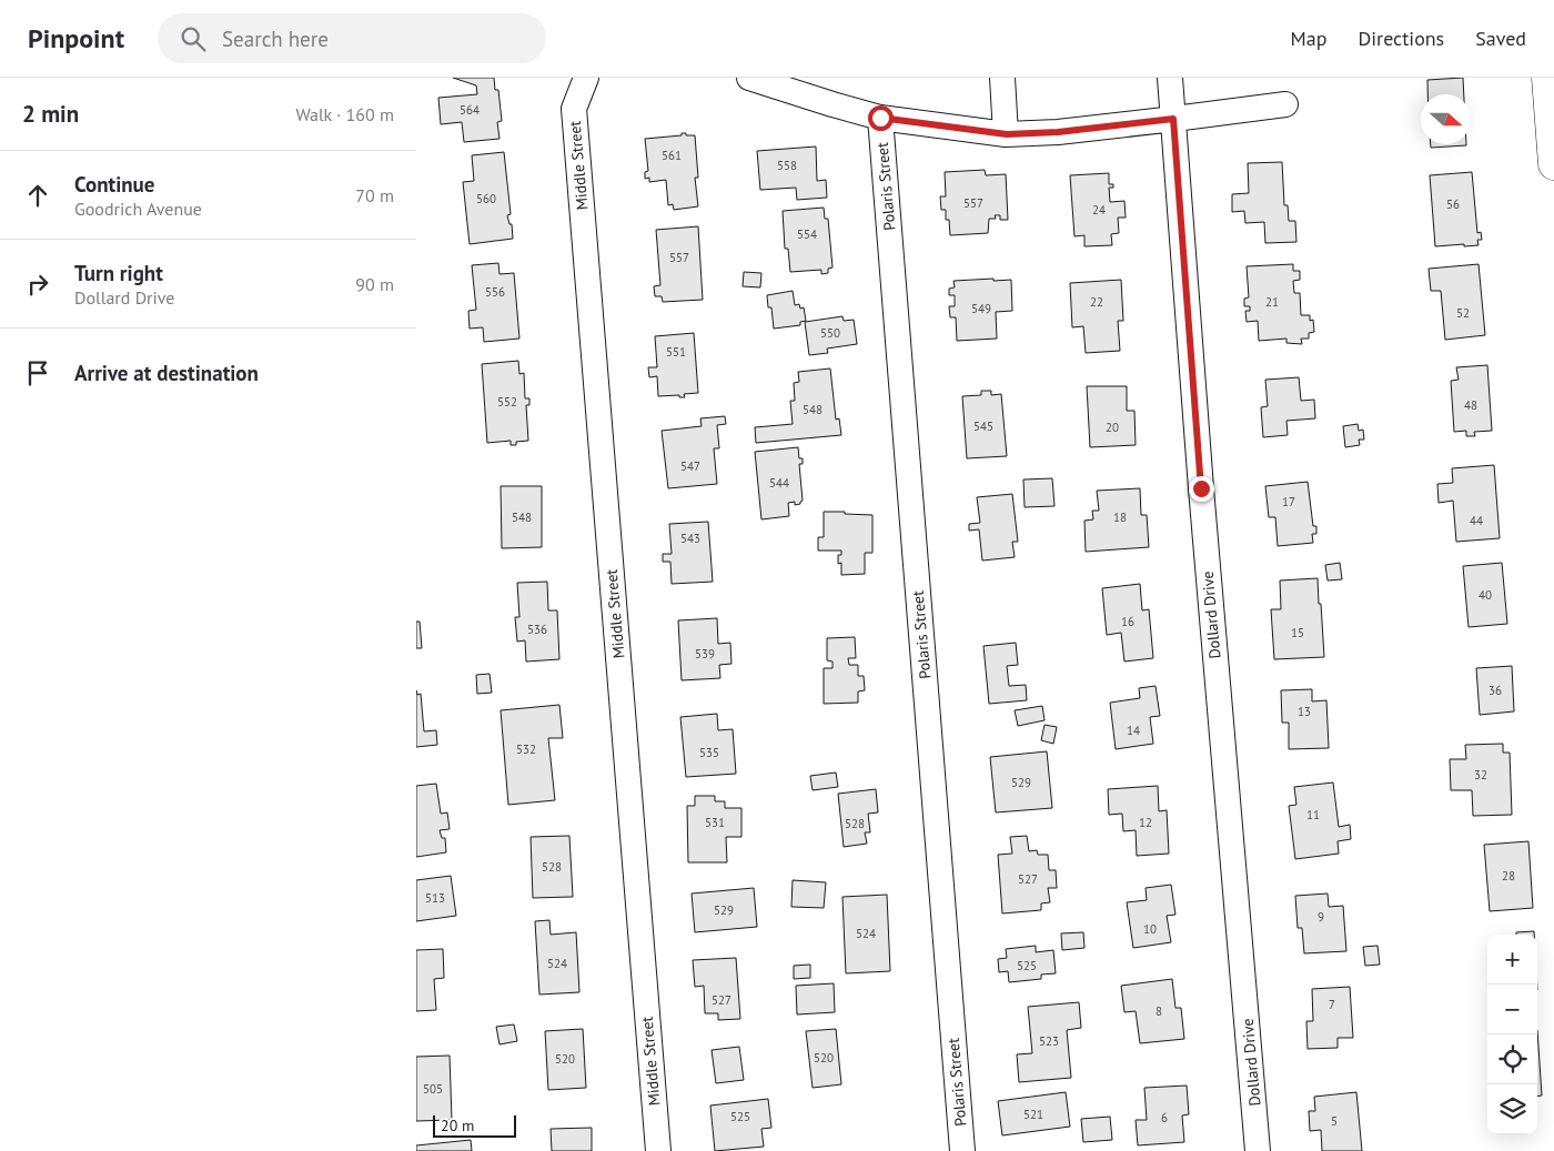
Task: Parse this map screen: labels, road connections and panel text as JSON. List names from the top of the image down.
{
  "streets": {
    "street": ["Middle Street", "Polaris Street", "Dollard Drive"]
  },
  "house_numbers": [
    "564",
    "561",
    "558",
    "560",
    "557",
    "56",
    "24",
    "554",
    "557",
    "556",
    "22",
    "21",
    "549",
    "52",
    "550",
    "551",
    "552",
    "48",
    "548",
    "545",
    "20",
    "547",
    "544",
    "17",
    "548",
    "18",
    "44",
    "543",
    "40",
    "16",
    "536",
    "15",
    "539",
    "36",
    "13",
    "14",
    "532",
    "535",
    "32",
    "529",
    "11",
    "531",
    "12",
    "528",
    "528",
    "28",
    "527",
    "513",
    "529",
    "9",
    "10",
    "524",
    "524",
    "525",
    "527",
    "7",
    "8",
    "523",
    "520",
    "520",
    "505",
    "521",
    "525",
    "6",
    "5"
  ],
  "scale_bar": "20 m",
  "north": "right",
  "page": {
    "header": "Pinpoint",
    "search": "Search here",
    "nav": ["Map", "Directions", "Saved"],
    "heading": ["2 min", "Walk · 160 m"],
    "list": [
      ["Continue", "Goodrich Avenue", "70 m"],
      ["Turn right", "Dollard Drive", "90 m"],
      "Arrive at destination"
    ],
    "map_buttons": ["+", "−"],
    "scale": "20 m"
  }
}
